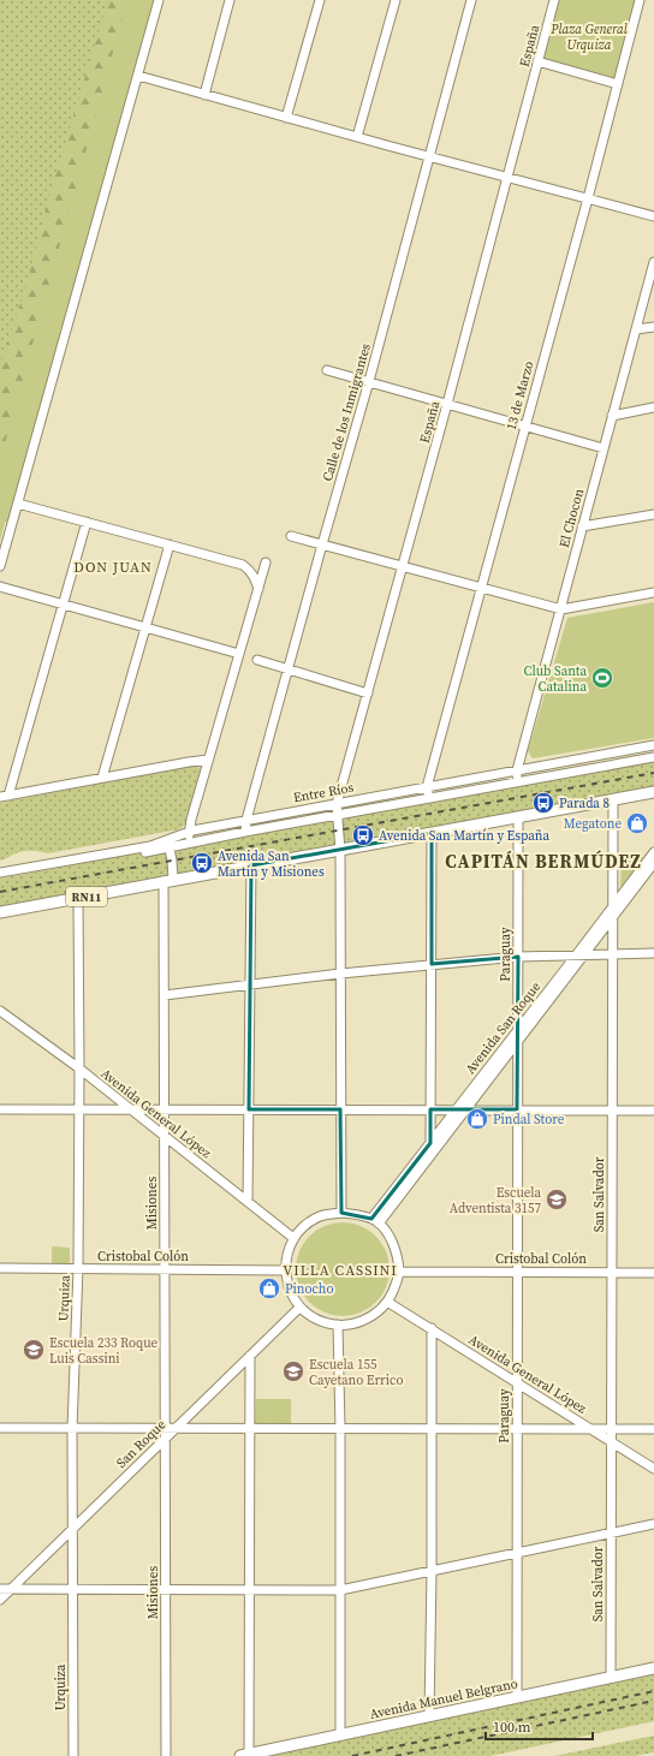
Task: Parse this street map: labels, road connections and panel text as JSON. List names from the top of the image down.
{
  "streets": {
    "main road": ["RN11", "Avenida Manuel Belgrano"],
    "street": [
      "España",
      "13 de Marzo",
      "Calle de los Inmigrantes",
      "El Chocon",
      "Entre Ríos",
      "Paraguay",
      "Avenida San Roque",
      "Avenida General López",
      "San Salvador",
      "Misiones",
      "Cristobal Colón",
      "Urquiza",
      "San Roque"
    ]
  },
  "crossings": [
    ["España", "Entre Ríos"],
    ["España", "RN11"],
    ["España", "Avenida San Roque"],
    ["España", "Avenida General López"],
    ["España", "Cristobal Colón"],
    ["España", "San Roque"],
    ["13 de Marzo", "Entre Ríos"],
    ["Calle de los Inmigrantes", "Entre Ríos"],
    ["El Chocon", "Entre Ríos"],
    ["Entre Ríos", "Misiones"],
    ["RN11", "Paraguay"],
    ["RN11", "San Salvador"],
    ["RN11", "Misiones"],
    ["RN11", "Urquiza"],
    ["Paraguay", "Avenida San Roque"],
    ["Paraguay", "Avenida General López"],
    ["Paraguay", "Cristobal Colón"],
    ["Paraguay", "Avenida Manuel Belgrano"],
    ["Avenida San Roque", "Avenida General López"],
    ["Avenida San Roque", "San Salvador"],
    ["Avenida San Roque", "Cristobal Colón"],
    ["Avenida San Roque", "San Roque"],
    ["Avenida General López", "San Salvador"],
    ["Avenida General López", "Misiones"],
    ["Avenida General López", "Cristobal Colón"],
    ["Avenida General López", "Urquiza"],
    ["Avenida General López", "San Roque"],
    ["San Salvador", "Cristobal Colón"],
    ["San Salvador", "Avenida Manuel Belgrano"],
    ["Misiones", "Cristobal Colón"],
    ["Misiones", "San Roque"],
    ["Cristobal Colón", "Urquiza"],
    ["Cristobal Colón", "San Roque"],
    ["Urquiza", "San Roque"]
  ],
  "districts": ["DON JUAN", "CAPITÁN BERMÚDEZ", "VILLA CASSINI"],
  "parks": ["Plaza General Urquiza"],
  "places": {
    "sports": ["Club Santa Catalina"],
    "bus stop": ["Parada 8", "Avenida San Martín y España", "Avenida San Martín y Misiones"],
    "shop": ["Megatone", "Pindal Store", "Pinocho"],
    "school or university": ["Escuela Adventista 3157", "Escuela 233 Roque Luis Cassini", "Escuela 155 Cayetano Errico"]
  },
  "scale_bar": "100 m"
}
